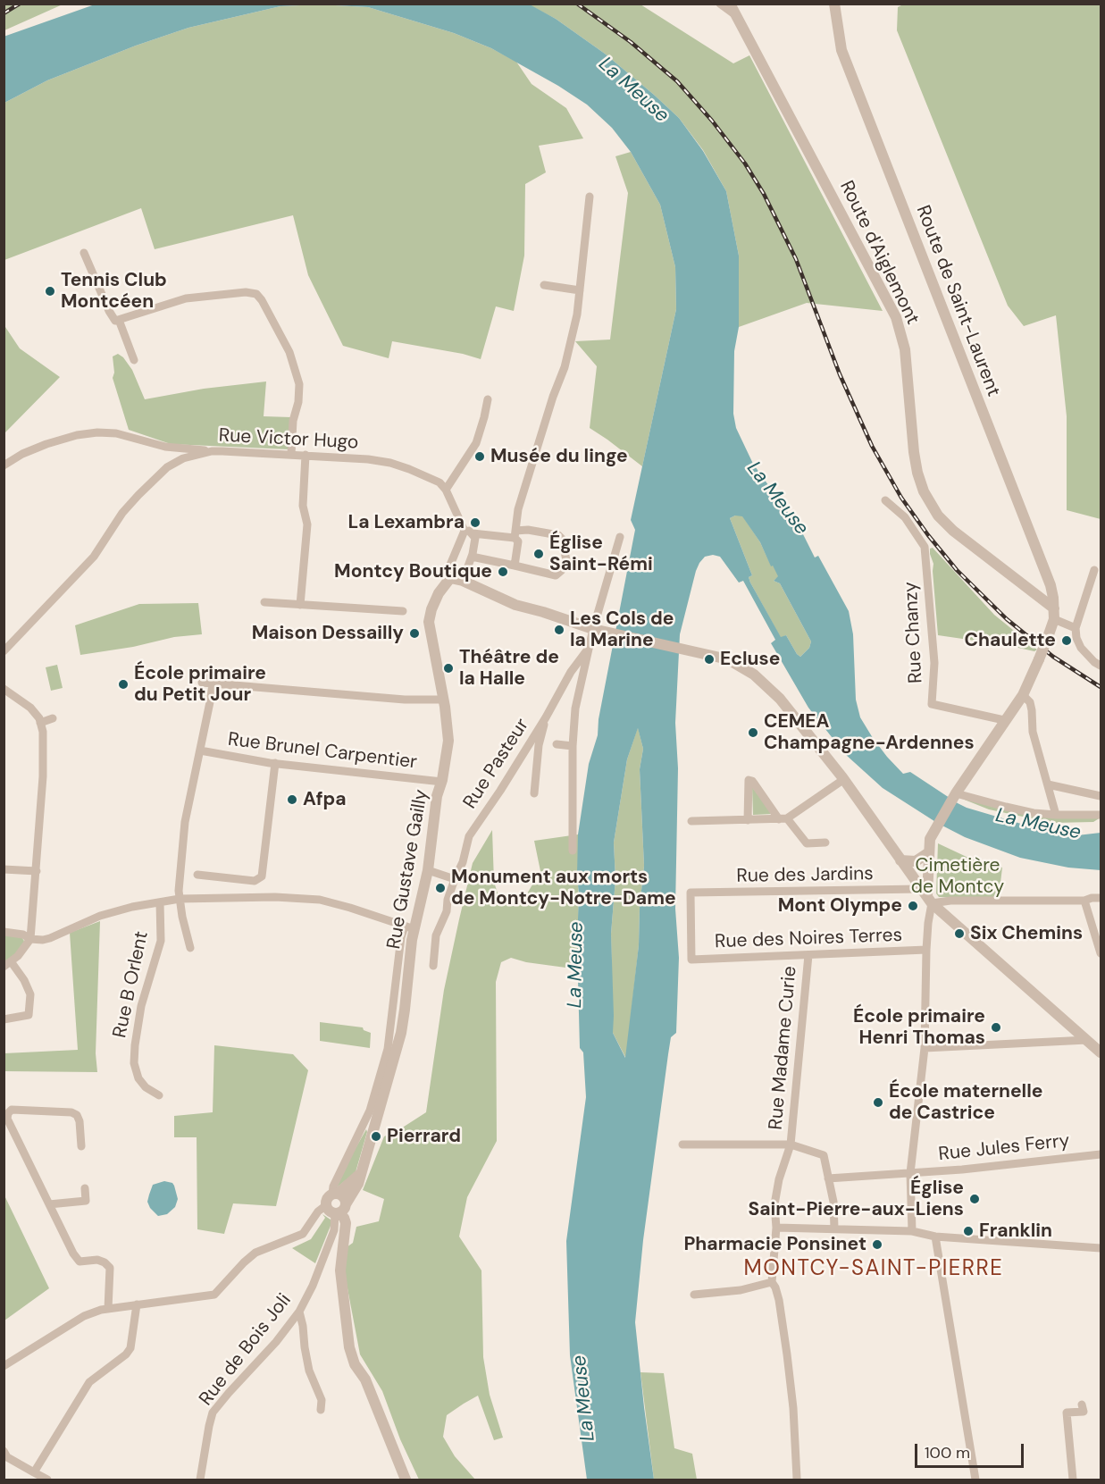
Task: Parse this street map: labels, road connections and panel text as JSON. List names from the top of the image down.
{
  "streets": {
    "street": [
      "Route d'Aiglemont",
      "Route de Saint-Laurent",
      "Rue Victor Hugo",
      "Rue Chanzy",
      "Rue Brunel Carpentier",
      "Rue Pasteur",
      "Rue Gustave Gailly",
      "Rue des Jardins",
      "Rue des Noires Terres",
      "Rue B Orlent",
      "Rue Madame Curie",
      "Rue Jules Ferry",
      "Rue de Bois Joli"
    ]
  },
  "crossings": [
    ["Route d'Aiglemont", "Route de Saint-Laurent"],
    ["Rue Brunel Carpentier", "Rue Gustave Gailly"],
    ["Rue Gustave Gailly", "Rue de Bois Joli"],
    ["Rue des Jardins", "Rue des Noires Terres"],
    ["Rue des Noires Terres", "Rue Madame Curie"]
  ],
  "districts": ["MONTCY-SAINT-PIERRE"],
  "water": ["La Meuse"],
  "parks": ["Cimetière de Montcy"],
  "places": [
    "Tennis Club Montcéen",
    "Musée du linge",
    "La Lexambra",
    "Église Saint-Rémi",
    "Montcy Boutique",
    "Les Cols de la Marine",
    "Maison Dessailly",
    "Chaulette",
    "Ecluse",
    "Théâtre de la Halle",
    "École primaire du Petit Jour",
    "CEMEA Champagne-Ardennes",
    "Afpa",
    "Monument aux morts de Montcy-Notre-Dame",
    "Mont Olympe",
    "Six Chemins",
    "École primaire Henri Thomas",
    "École maternelle de Castrice",
    "Pierrard",
    "Église Saint-Pierre-aux-Liens",
    "Franklin",
    "Pharmacie Ponsinet"
  ],
  "scale_bar": "100 m"
}
